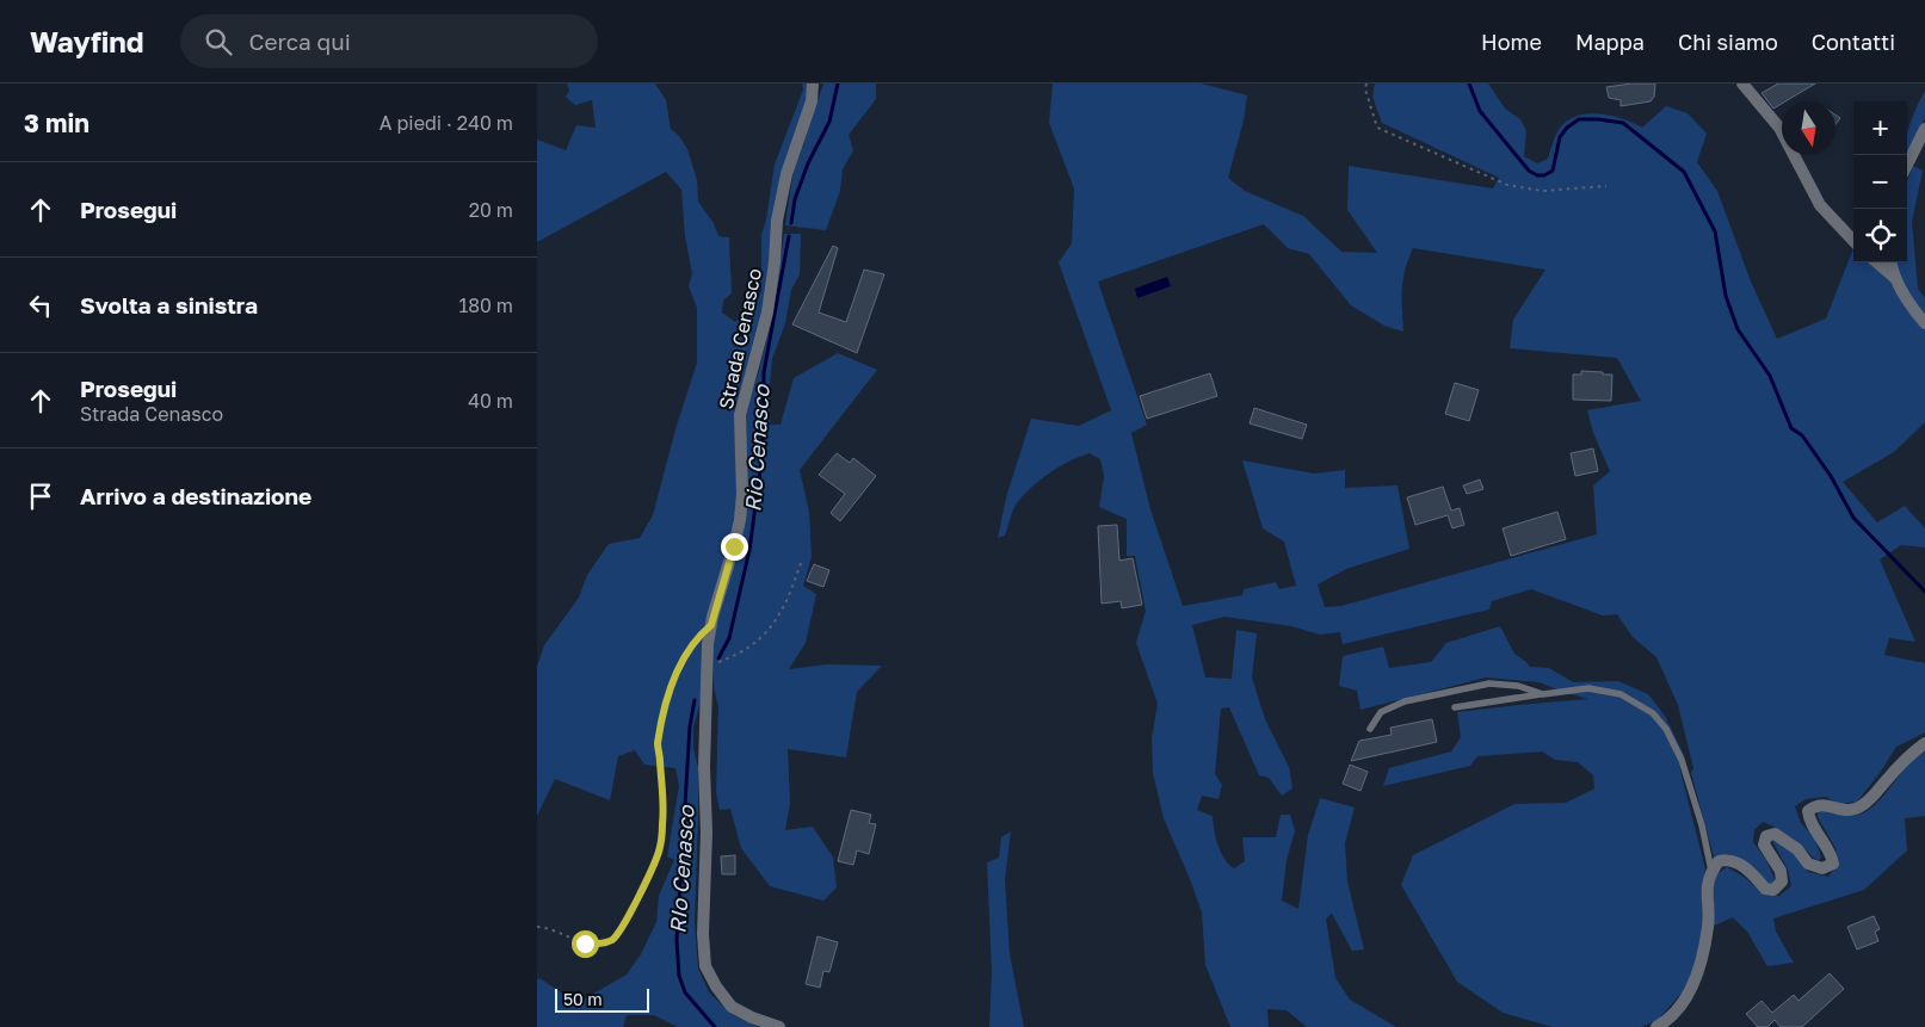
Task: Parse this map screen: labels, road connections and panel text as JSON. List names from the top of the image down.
{
  "streets": {
    "street": ["Strada Cenasco"]
  },
  "water": ["Rio Cenasco", "RIo Cenasco"],
  "scale_bar": "50 m",
  "north": "bottom",
  "page": {
    "header": "Wayfind",
    "search": "Cerca qui",
    "nav": [
      "Home",
      "Mappa",
      "Chi siamo",
      "Contatti"
    ],
    "heading": ["3 min", "A piedi · 240 m"],
    "map_buttons": ["+", "−"],
    "list": [
      ["Prosegui", "20 m"],
      ["Svolta a sinistra", "180 m"],
      ["Prosegui", "Strada Cenasco", "40 m"],
      "Arrivo a destinazione"
    ],
    "scale": "50 m"
  }
}
